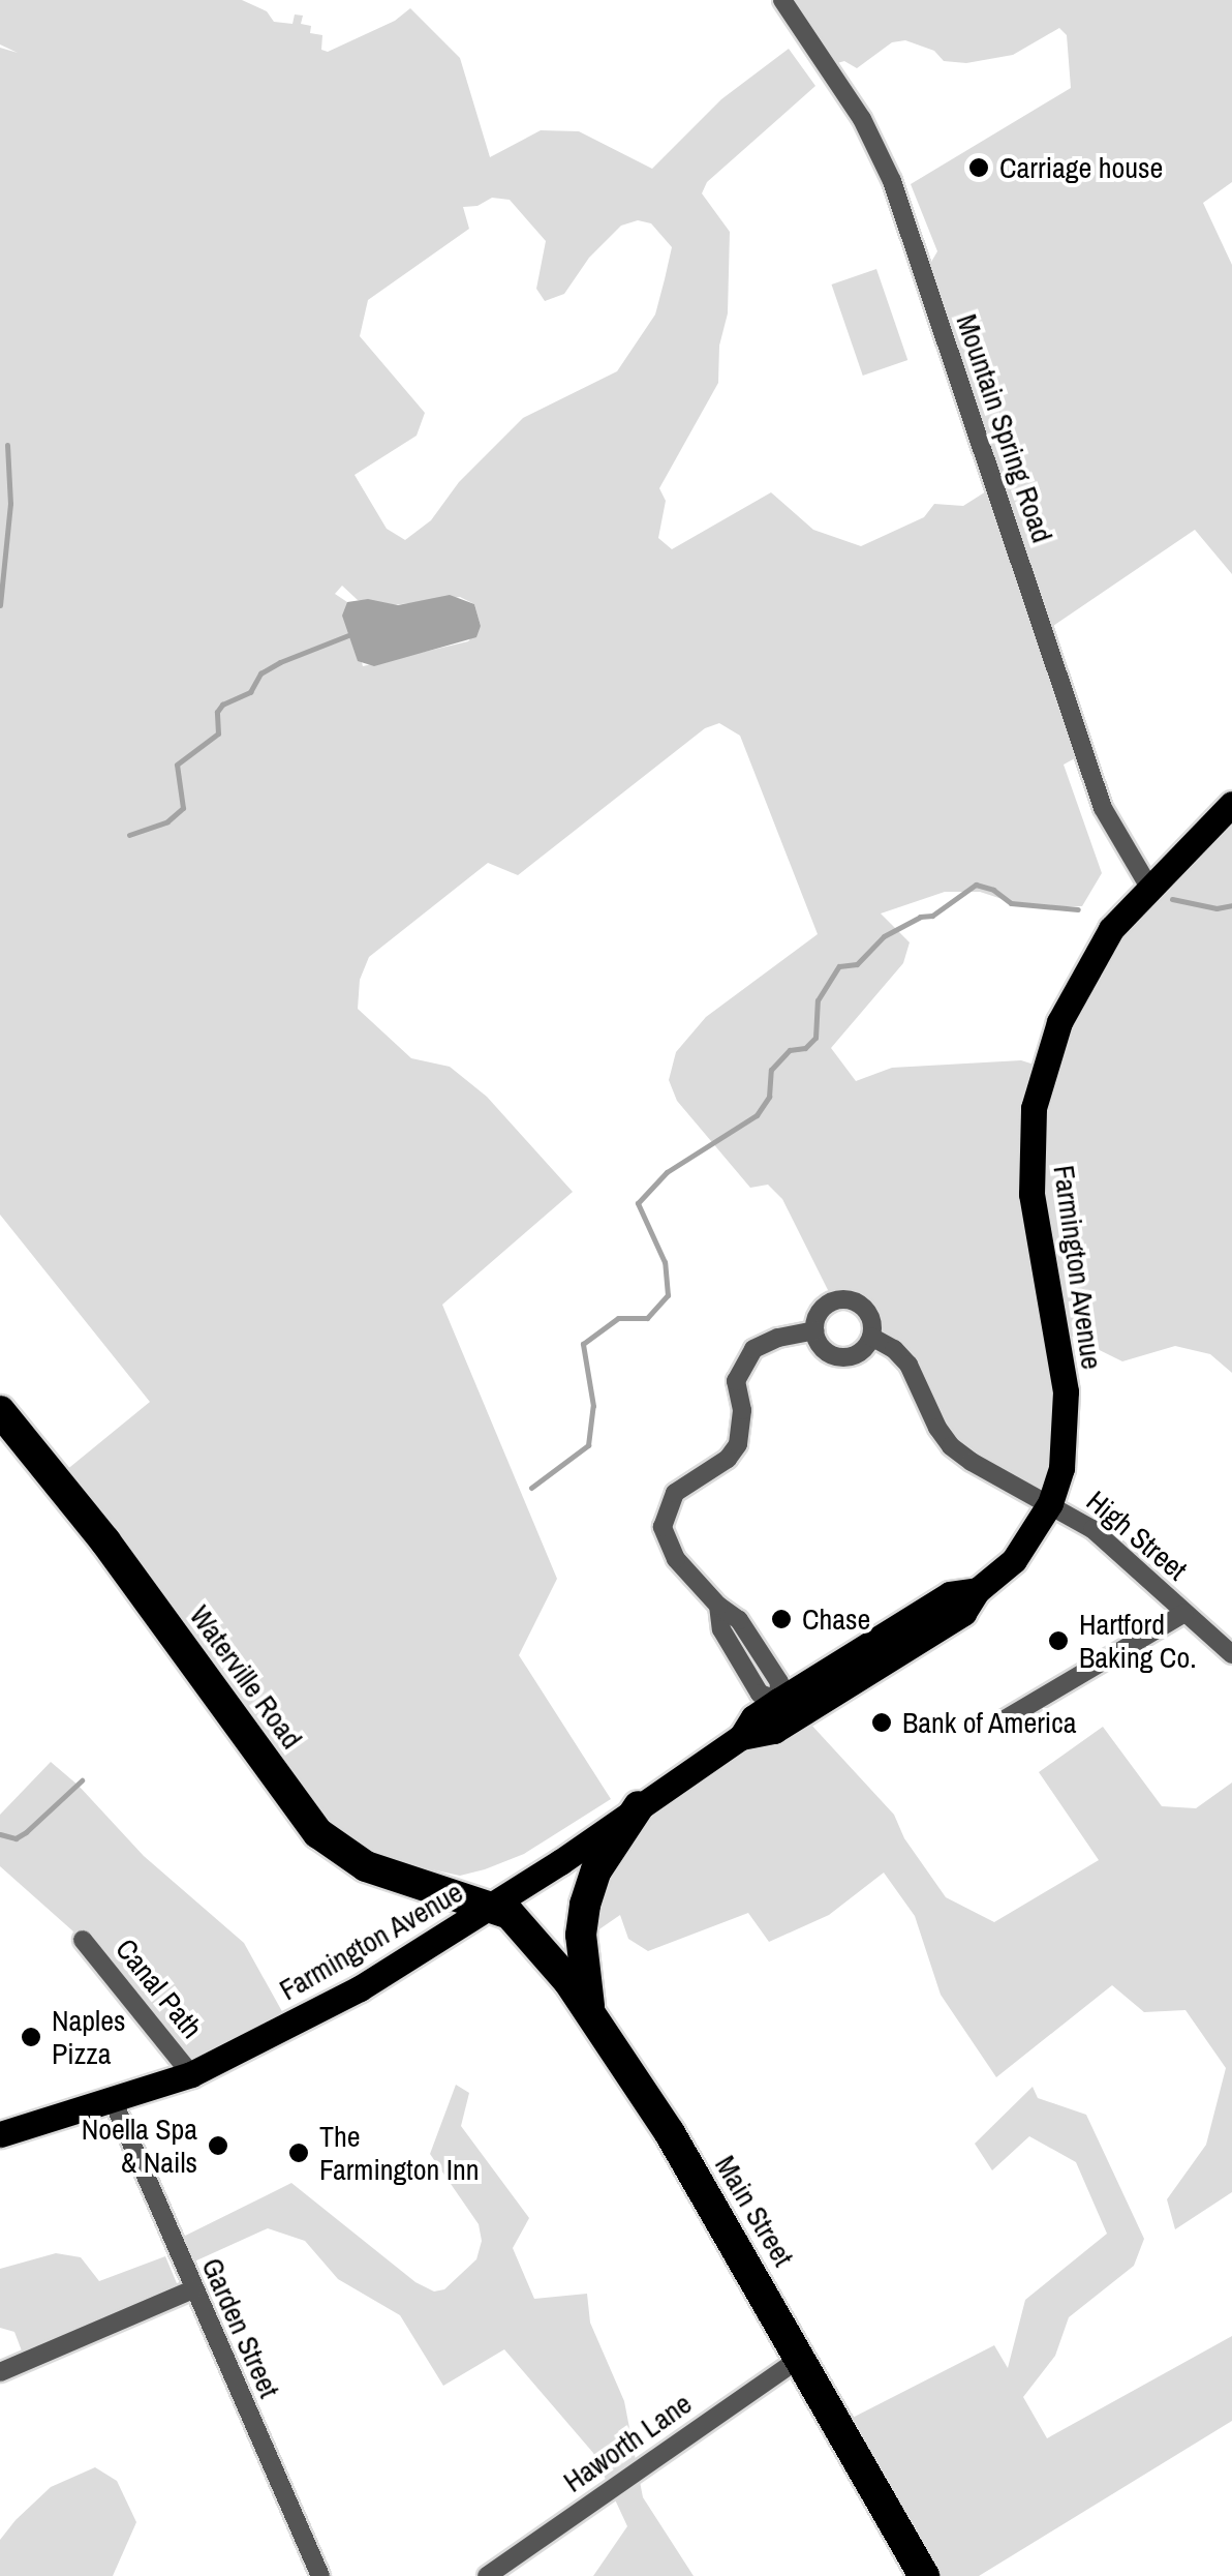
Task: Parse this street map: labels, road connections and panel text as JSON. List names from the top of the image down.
{
  "streets": {
    "highway": ["Waterville Road", "Main Street"],
    "main road": ["Farmington Avenue"],
    "street": [
      "Mountain Spring Road",
      "High Street",
      "Canal Path",
      "Garden Street",
      "Haworth Lane"
    ]
  },
  "crossings": [
    ["Mountain Spring Road", "Farmington Avenue"],
    ["Farmington Avenue", "High Street"],
    ["Farmington Avenue", "Waterville Road"],
    ["Farmington Avenue", "Canal Path"],
    ["Farmington Avenue", "Main Street"],
    ["Farmington Avenue", "Garden Street"],
    ["Waterville Road", "Main Street"],
    ["Main Street", "Haworth Lane"]
  ],
  "places": [
    "Carriage house",
    "Chase",
    "Hartford Baking Co.",
    "Bank of America",
    "Naples Pizza",
    "Noella Spa & Nails",
    "The Farmington Inn"
  ]
}
